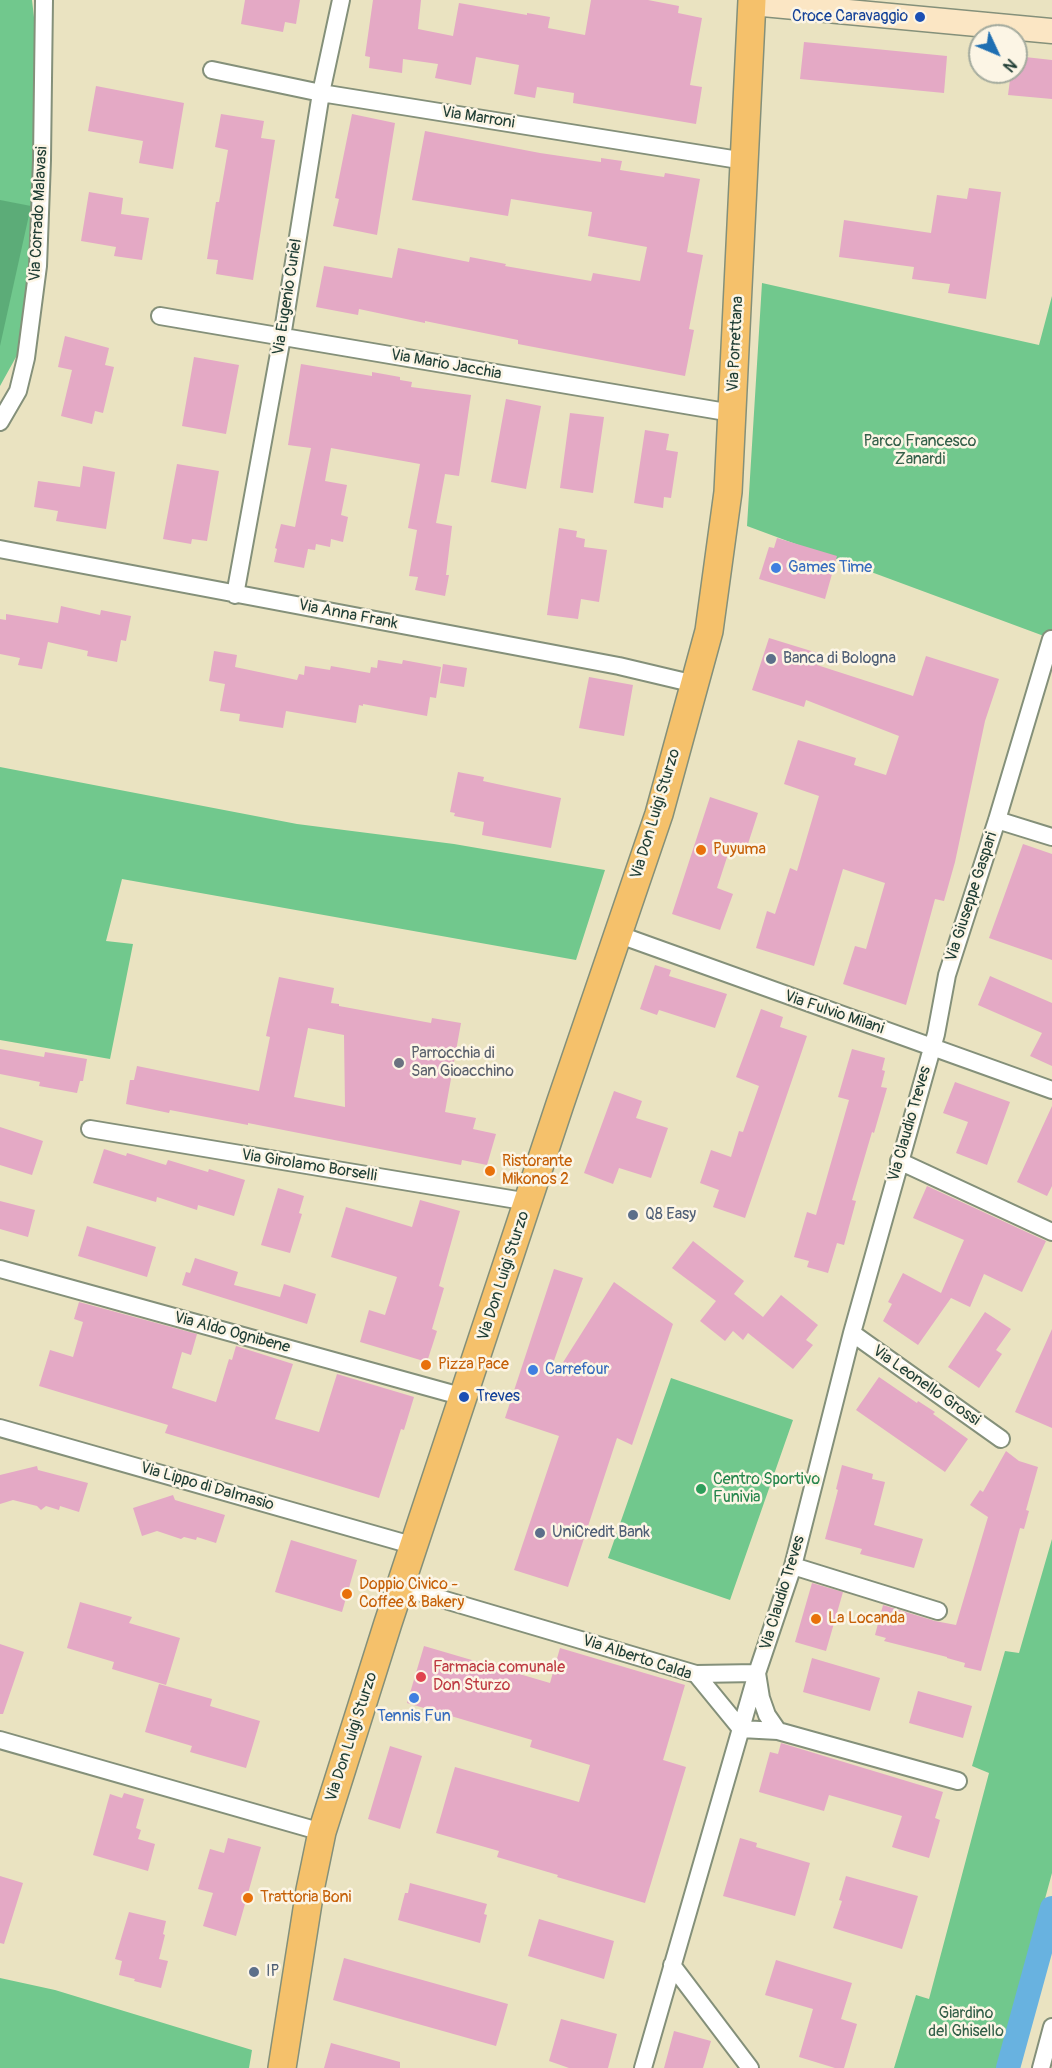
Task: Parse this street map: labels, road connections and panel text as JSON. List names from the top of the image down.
{
  "streets": {
    "main road": ["Via Porrettana", "Via Don Luigi Sturzo"],
    "street": [
      "Via Marroni",
      "Via Corrado Malavasi",
      "Via Eugenio Curiel",
      "Via Mario Jacchia",
      "Via Anna Frank",
      "Via Giuseppe Gaspari",
      "Via Fulvio Milani",
      "Via Claudio Treves",
      "Via Girolamo Borselli",
      "Via Aldo Ognibene",
      "Via Leonello Grossi",
      "Via Lippo di Dalmasio",
      "Via Alberto Calda"
    ]
  },
  "crossings": [
    ["Via Marroni", "Via Eugenio Curiel"],
    ["Via Marroni", "Via Porrettana"],
    ["Via Eugenio Curiel", "Via Mario Jacchia"],
    ["Via Eugenio Curiel", "Via Anna Frank"],
    ["Via Porrettana", "Via Mario Jacchia"],
    ["Via Porrettana", "Via Anna Frank"],
    ["Via Porrettana", "Via Don Luigi Sturzo"],
    ["Via Anna Frank", "Via Don Luigi Sturzo"],
    ["Via Don Luigi Sturzo", "Via Fulvio Milani"],
    ["Via Don Luigi Sturzo", "Via Girolamo Borselli"],
    ["Via Don Luigi Sturzo", "Via Aldo Ognibene"],
    ["Via Don Luigi Sturzo", "Via Lippo di Dalmasio"],
    ["Via Don Luigi Sturzo", "Via Alberto Calda"],
    ["Via Giuseppe Gaspari", "Via Claudio Treves"],
    ["Via Fulvio Milani", "Via Claudio Treves"],
    ["Via Claudio Treves", "Via Leonello Grossi"],
    ["Via Claudio Treves", "Via Alberto Calda"]
  ],
  "parks": ["Parco Francesco Zanardi", "Giardino del Ghisello"],
  "places": [
    "Croce Caravaggio",
    "Games Time",
    "Banca di Bologna",
    "Puyuma",
    "Parrocchia di San Gioacchino",
    "Ristorante Mikonos 2",
    "Q8 Easy",
    "Pizza Pace",
    "Carrefour",
    "Treves",
    "Centro Sportivo Funivia",
    "UniCredit Bank",
    "Doppio Civico - Coffee & Bakery",
    "La Locanda",
    "Farmacia comunale Don Sturzo",
    "Tennis Fun",
    "Trattoria Boni",
    "IP"
  ],
  "north": "bottom right"
}
